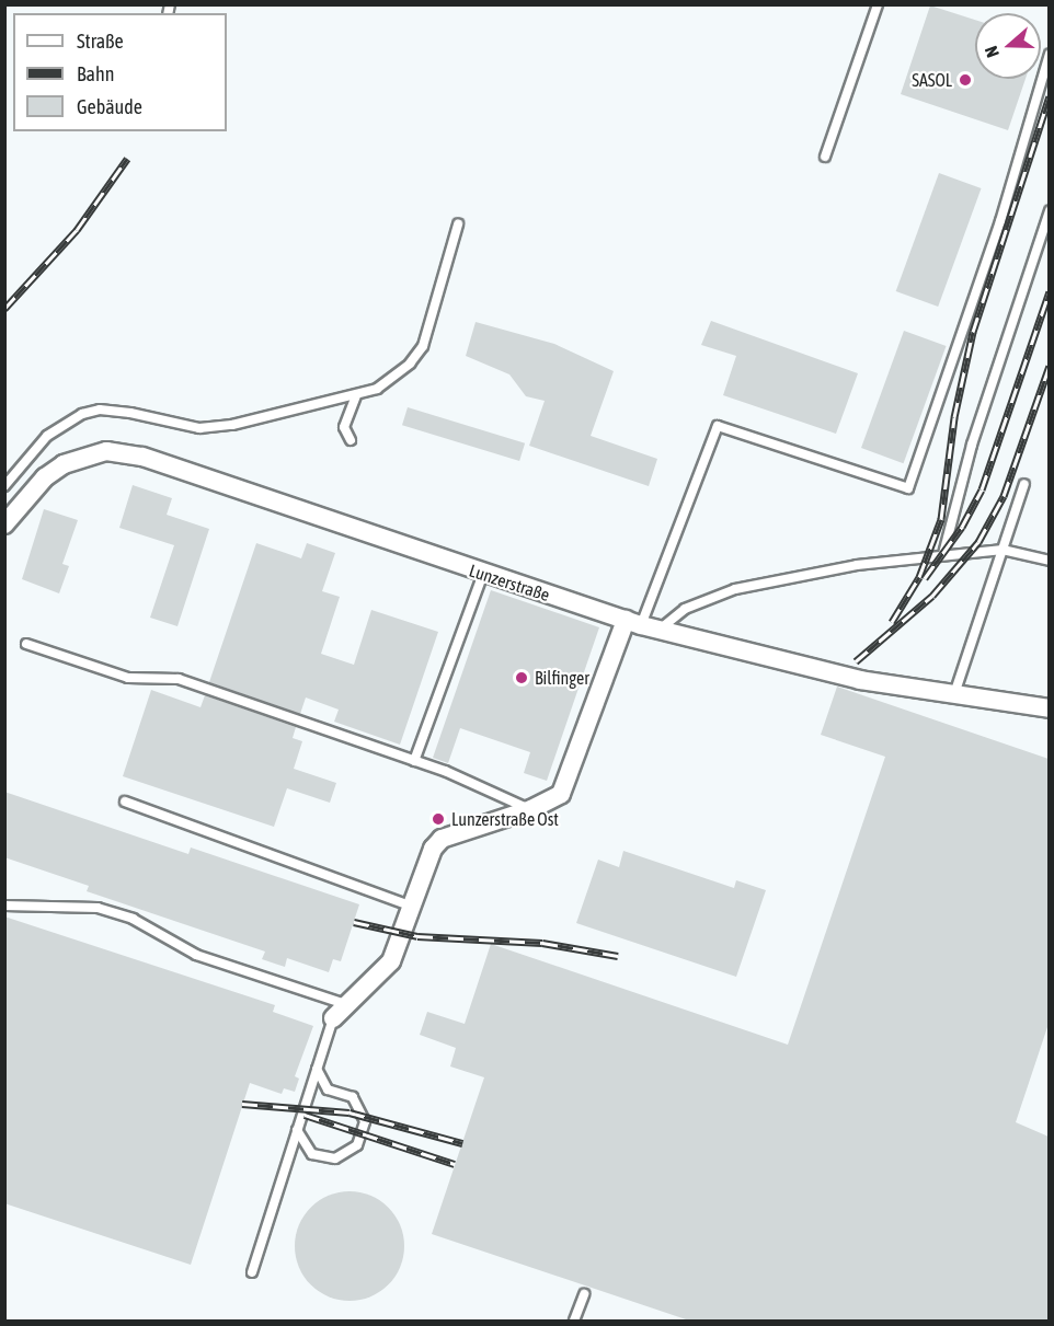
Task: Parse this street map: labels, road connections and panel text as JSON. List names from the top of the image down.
{
  "streets": {
    "street": ["Lunzerstraße"]
  },
  "places": ["SASOL", "Bilfinger", "Lunzerstraße Ost"],
  "legend": ["Straße", "Bahn", "Gebäude"],
  "north": "left"
}
